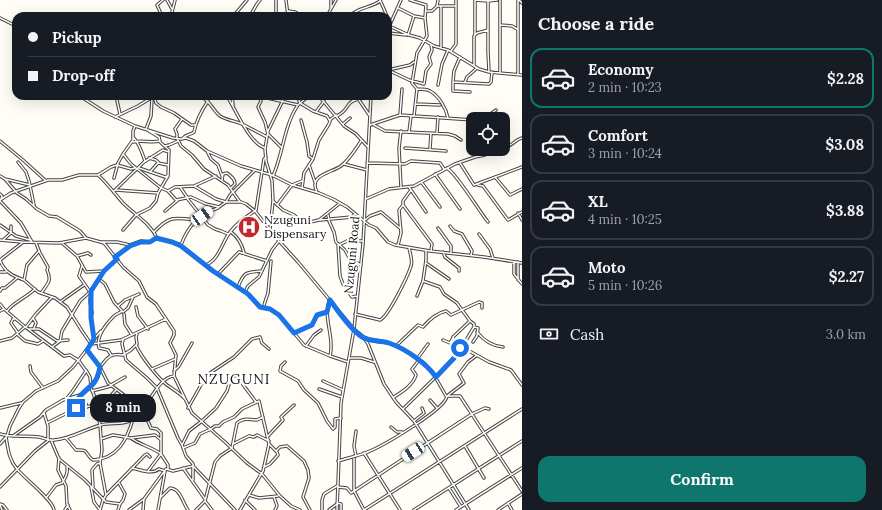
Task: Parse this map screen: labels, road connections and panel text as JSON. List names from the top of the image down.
{
  "streets": {
    "street": ["Nzuguni Road"]
  },
  "districts": ["NZUGUNI"],
  "places": {
    "hospital": ["Nzuguni Dispensary"]
  },
  "page": {
    "heading": "Choose a ride",
    "banner": ["Pickup", "Drop-off"],
    "list": [
      {
        "name": "Economy",
        "note": "2 min · 10:23",
        "value": "$2.28"
      },
      {
        "name": "Comfort",
        "note": "3 min · 10:24",
        "value": "$3.08"
      },
      {
        "name": "XL",
        "note": "4 min · 10:25",
        "value": "$3.88"
      },
      {
        "name": "Moto",
        "note": "5 min · 10:26",
        "value": "$2.27"
      }
    ],
    "pay": ["Cash", "3.0 km"],
    "bubble": "8 min",
    "buttons": "Confirm"
  }
}
